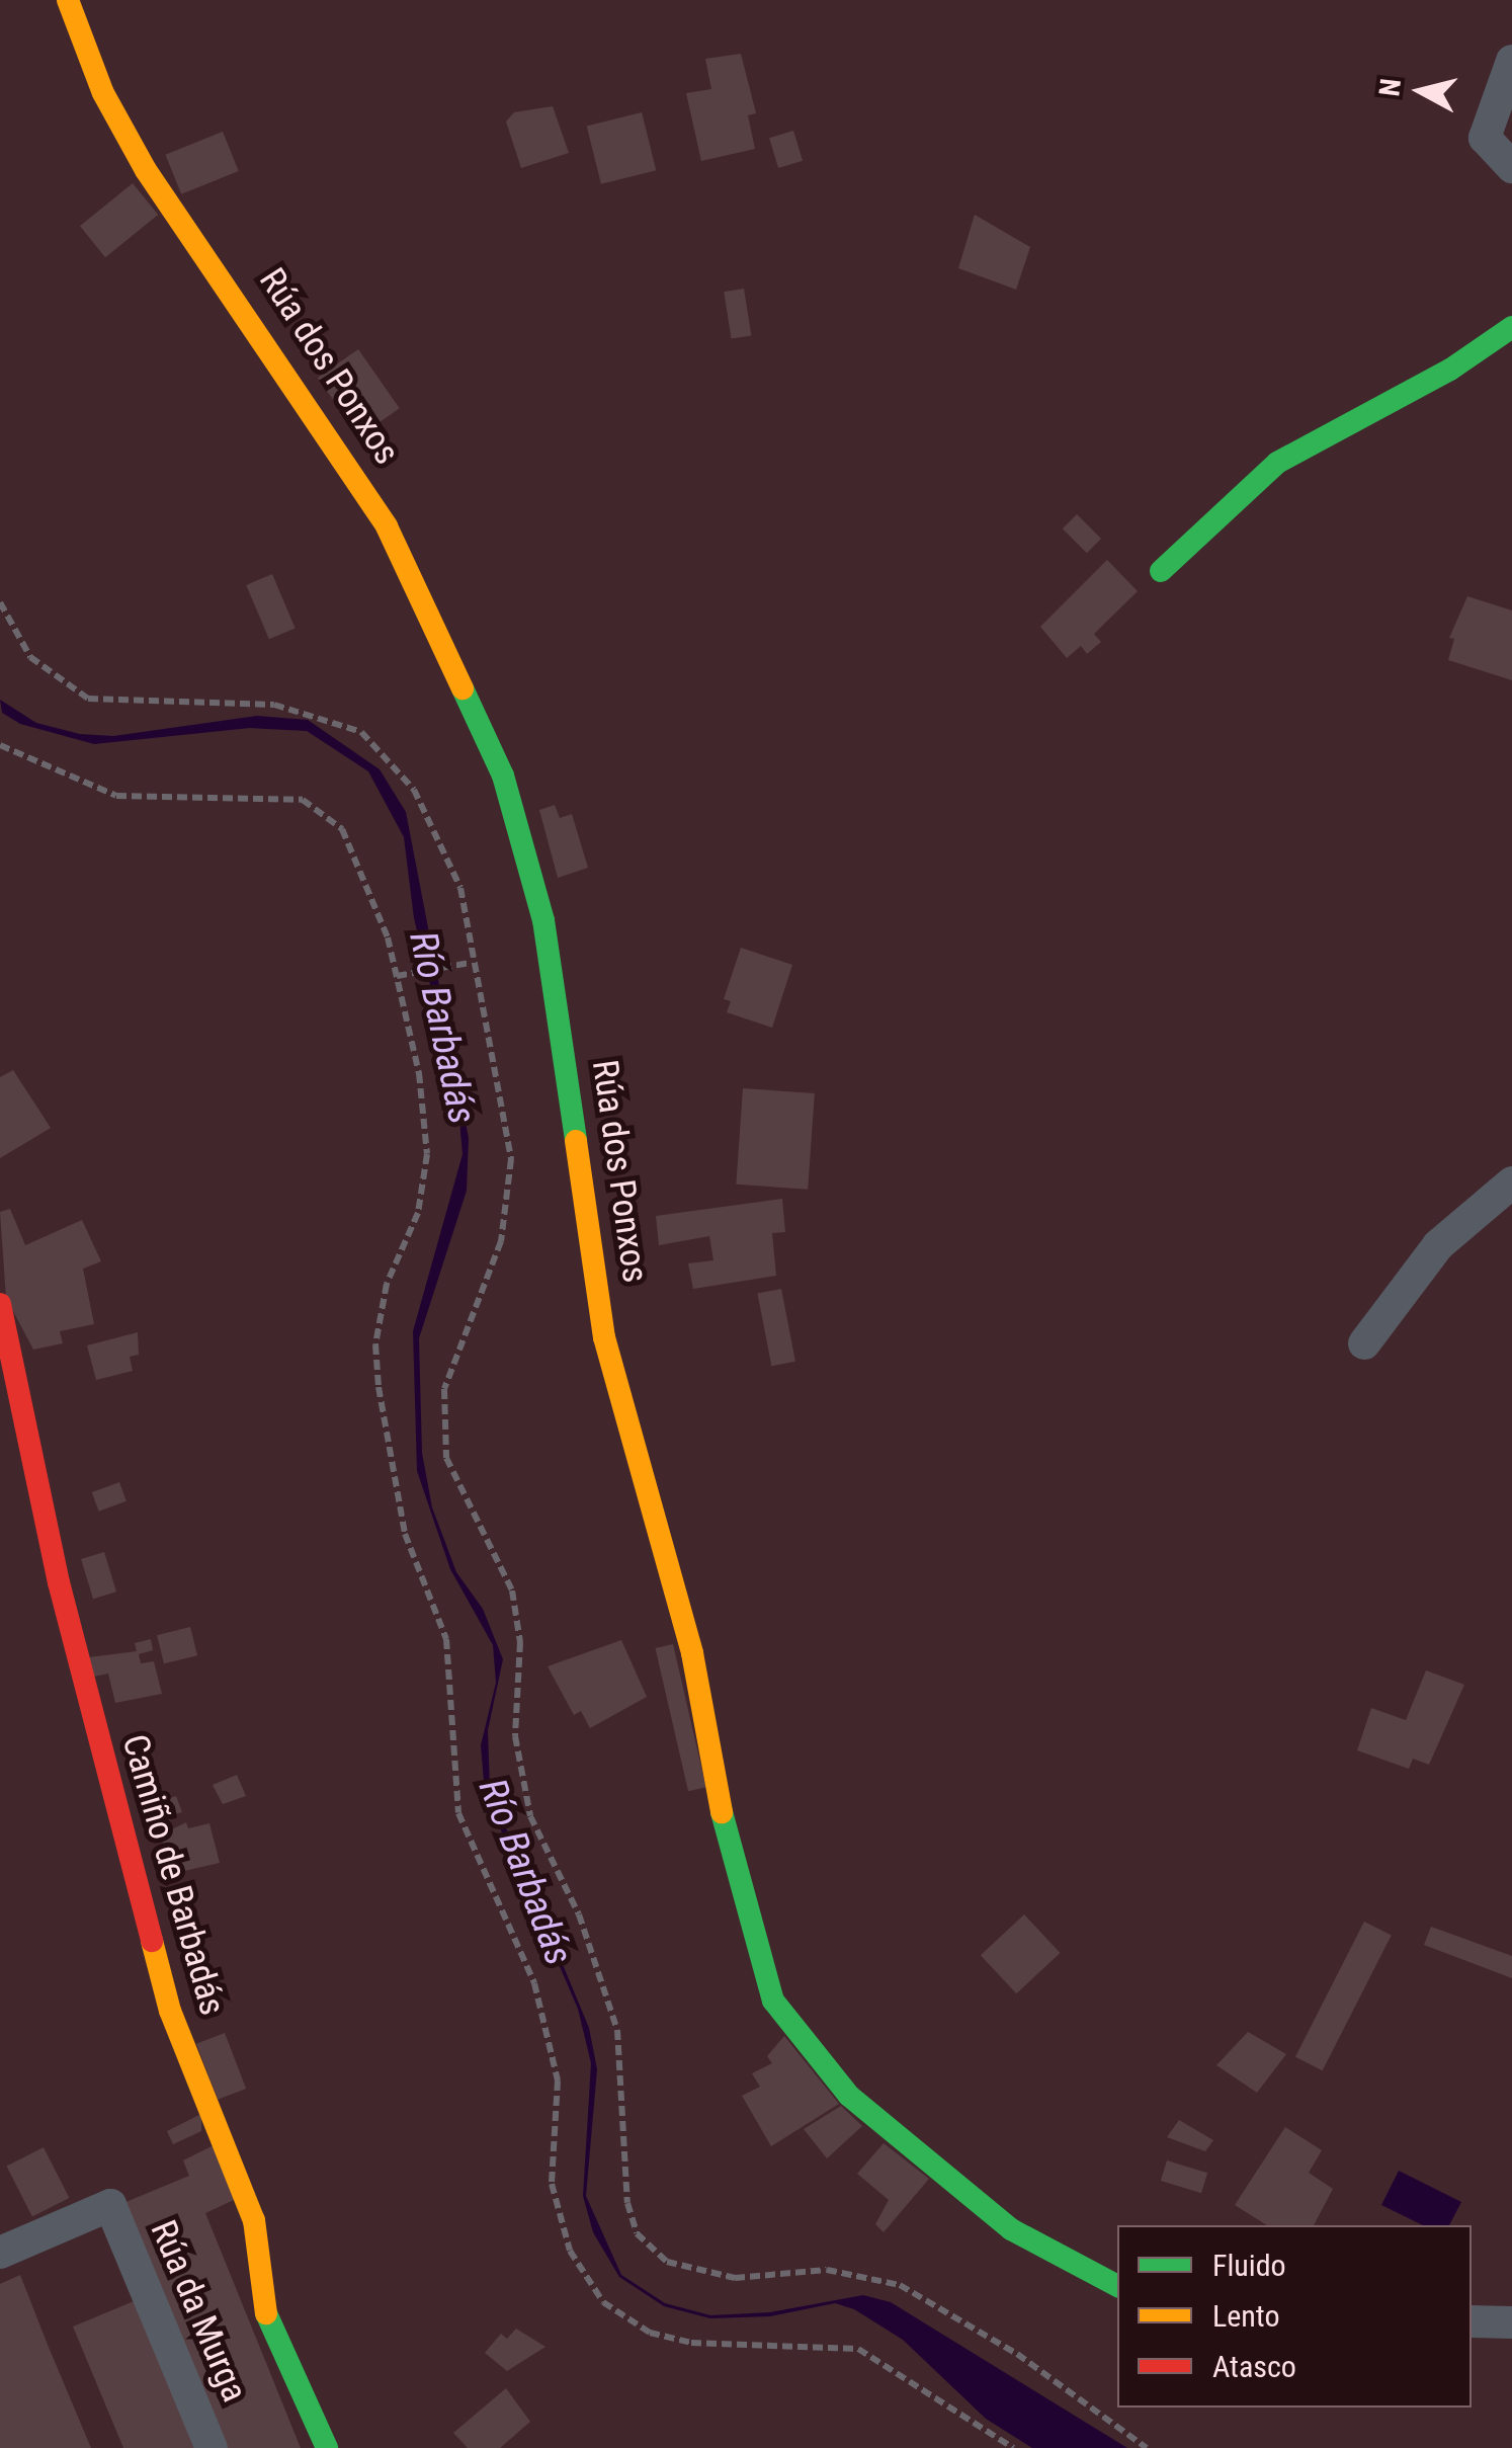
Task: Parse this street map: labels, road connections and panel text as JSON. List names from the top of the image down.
{
  "streets": {
    "street": ["Rúa dos Ponxos", "Camiño de Barbadás", "Rúa da Murga"]
  },
  "water": ["Río Barbadás"],
  "legend": ["Fluido", "Lento", "Atasco"],
  "north": "left"
}
